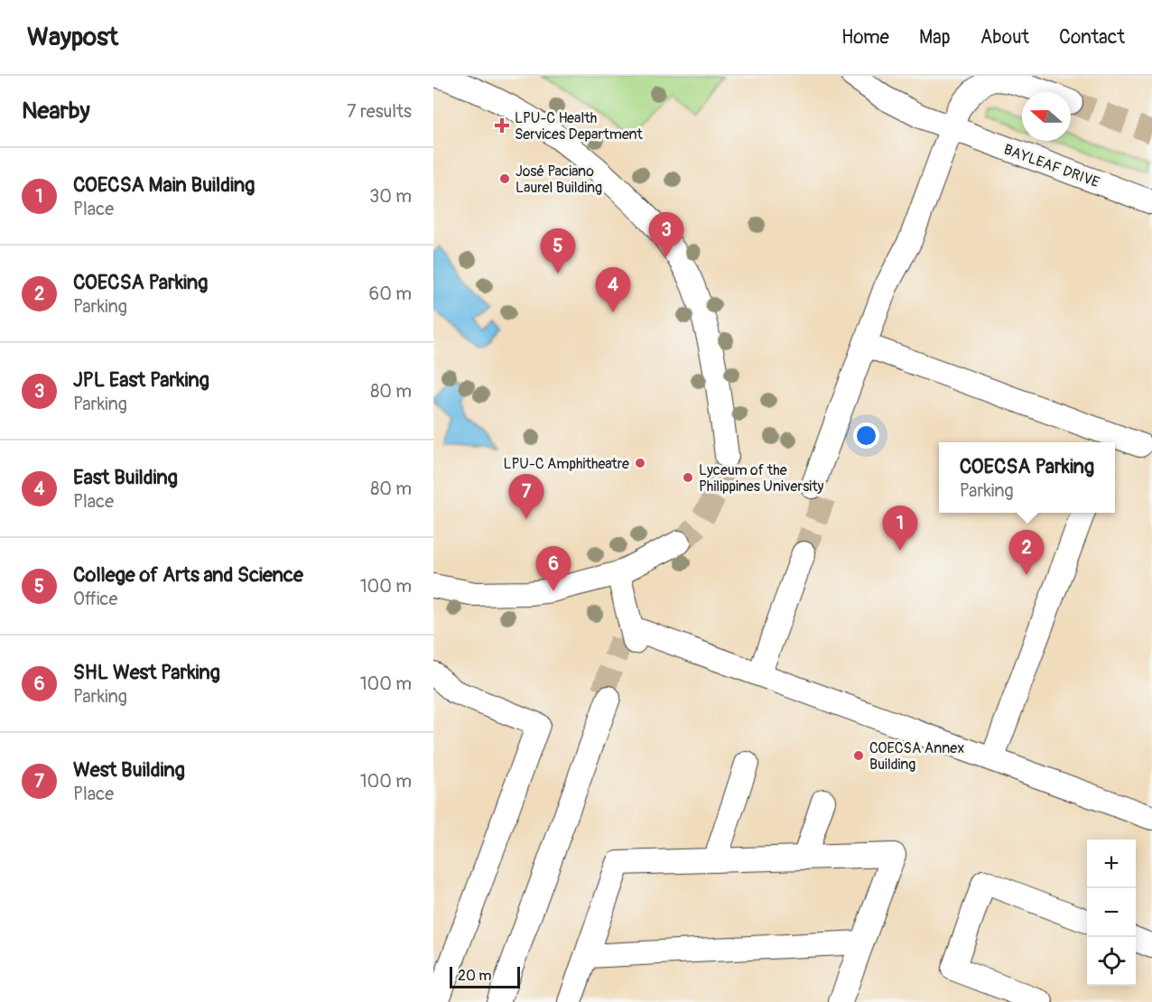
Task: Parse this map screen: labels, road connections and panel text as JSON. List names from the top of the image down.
{
  "streets": {
    "street": ["BAYLEAF DRIVE"]
  },
  "places": {
    "health": ["LPU-C Health Services Department"],
    "other": [
      "José Paciano Laurel Building",
      "LPU-C Amphitheatre",
      "Lyceum of the Philippines University",
      "COECSA Annex Building"
    ]
  },
  "scale_bar": "20 m",
  "north": "left",
  "page": {
    "header": "Waypost",
    "nav": [
      "Home",
      "Map",
      "About",
      "Contact"
    ],
    "heading": ["Nearby", "7 results"],
    "list": [
      {
        "mark": "1",
        "name": "COECSA Main Building",
        "note": "Place",
        "value": "30 m"
      },
      {
        "mark": "2",
        "name": "COECSA Parking",
        "note": "Parking",
        "value": "60 m"
      },
      {
        "mark": "3",
        "name": "JPL East Parking",
        "note": "Parking",
        "value": "80 m"
      },
      {
        "mark": "4",
        "name": "East Building",
        "note": "Place",
        "value": "80 m"
      },
      {
        "mark": "5",
        "name": "College of Arts and Science",
        "note": "Office",
        "value": "100 m"
      },
      {
        "mark": "6",
        "name": "SHL West Parking",
        "note": "Parking",
        "value": "100 m"
      },
      {
        "mark": "7",
        "name": "West Building",
        "note": "Place",
        "value": "100 m"
      }
    ],
    "pins": [
      "3",
      "5",
      "4",
      "7",
      "1",
      "2",
      "6"
    ],
    "popup": ["COECSA Parking", "Parking"],
    "map_buttons": ["+", "−"],
    "scale": "20 m"
  }
}
